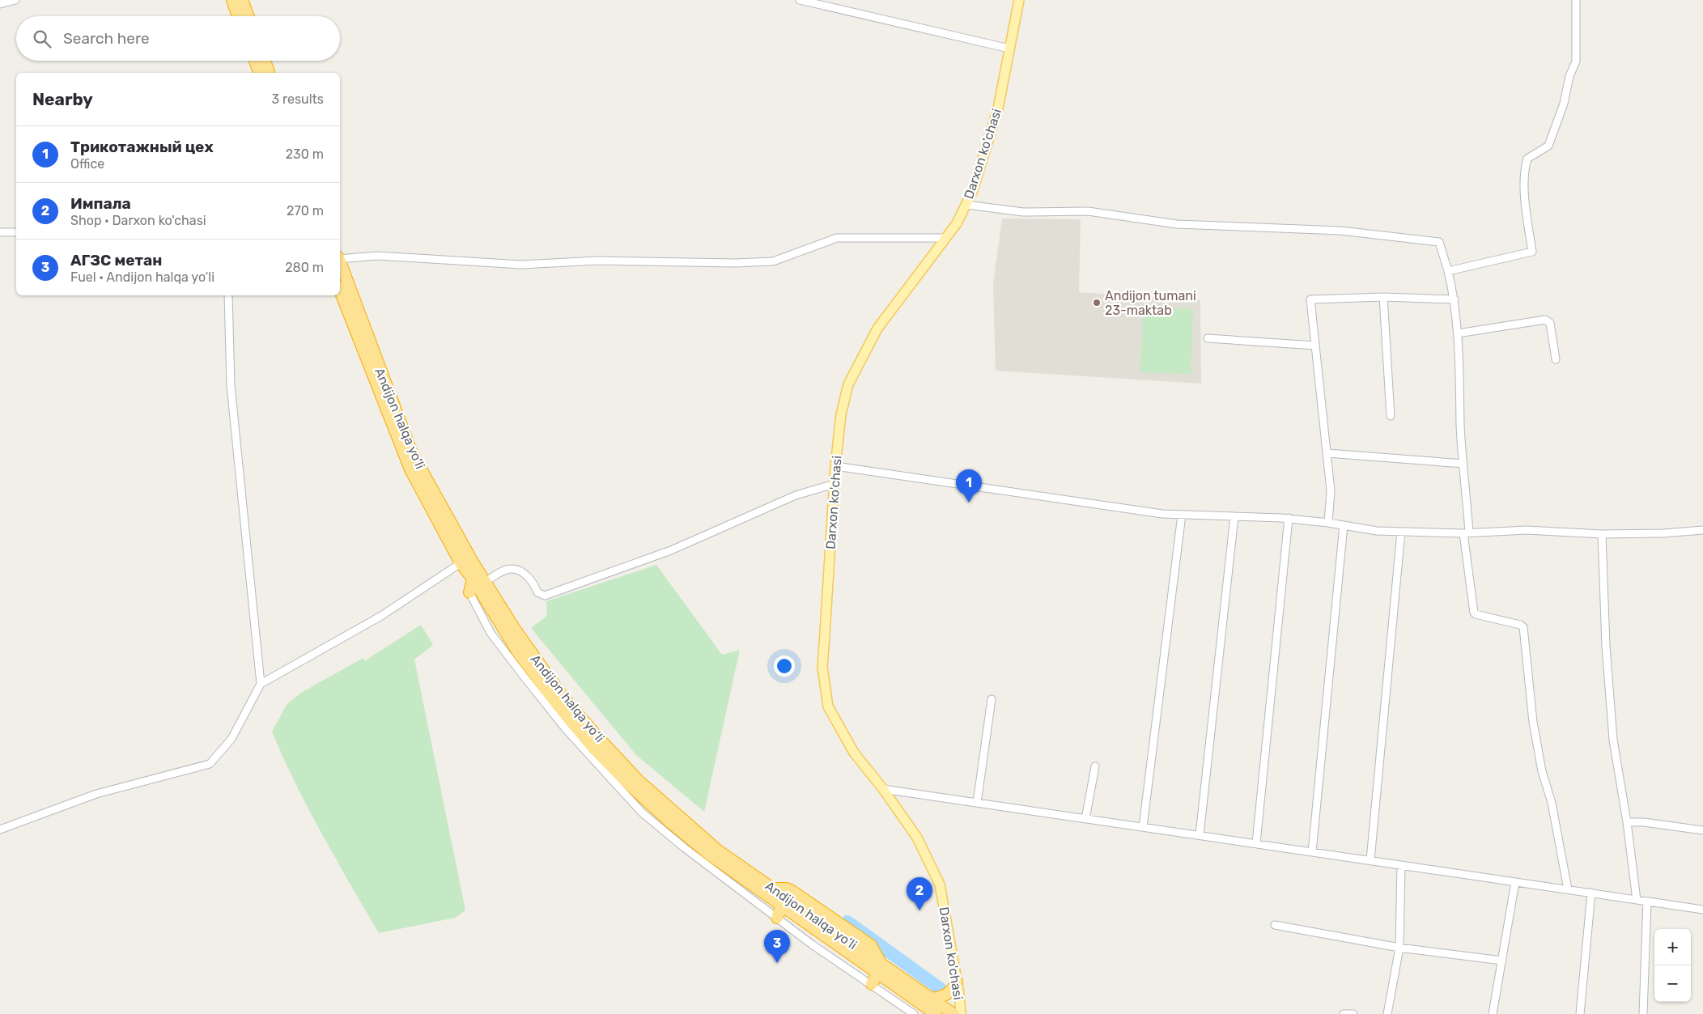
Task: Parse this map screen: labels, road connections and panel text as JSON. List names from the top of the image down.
{
  "streets": {
    "highway": ["Andijon halqa yo‘li"],
    "main road": ["Darxon ko'chasi"]
  },
  "places": ["Andijon tumani 23-maktab"],
  "page": {
    "search": "Search here",
    "heading": ["Nearby", "3 results"],
    "list": [
      {
        "mark": "1",
        "name": "Трикотажный цех",
        "note": "Office",
        "value": "230 m"
      },
      {
        "mark": "2",
        "name": "Импала",
        "note": "Shop · Darxon ko'chasi",
        "value": "270 m"
      },
      {
        "mark": "3",
        "name": "АГЗС метан",
        "note": "Fuel · Andijon halqa yo‘li",
        "value": "280 m"
      }
    ],
    "pins": ["1", "2", "3"],
    "map_buttons": ["+", "−"]
  }
}
